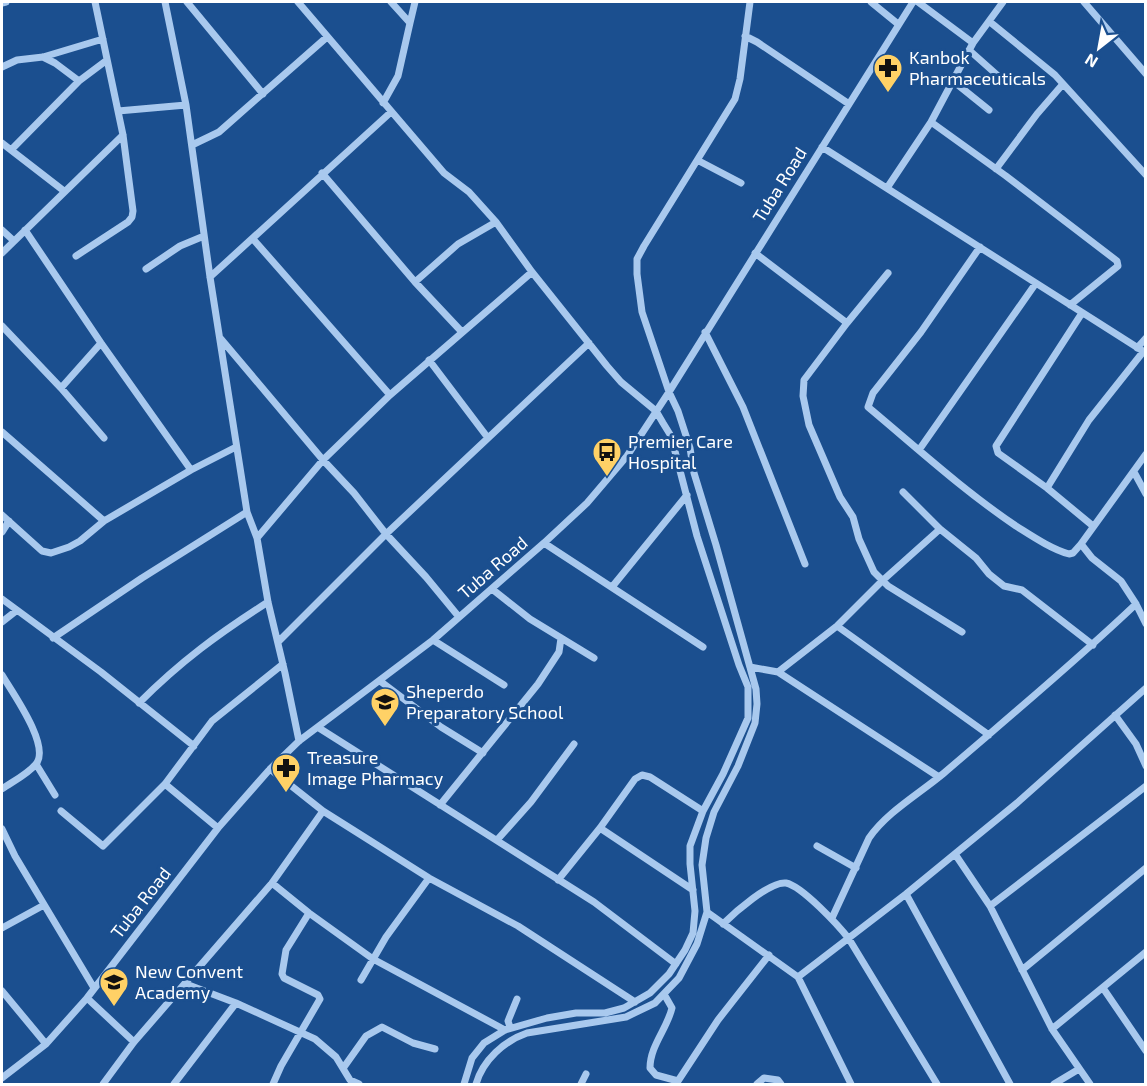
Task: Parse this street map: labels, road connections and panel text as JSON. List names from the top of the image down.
{
  "streets": {
    "street": ["Tuba Road"]
  },
  "places": {
    "pharmacy": ["Kanbok Pharmaceuticals", "Treasure Image Pharmacy"],
    "bus stop": ["Premier Care Hospital"],
    "school or university": ["Sheperdo Preparatory School", "New Convent Academy"]
  },
  "north": "bottom left"
}
